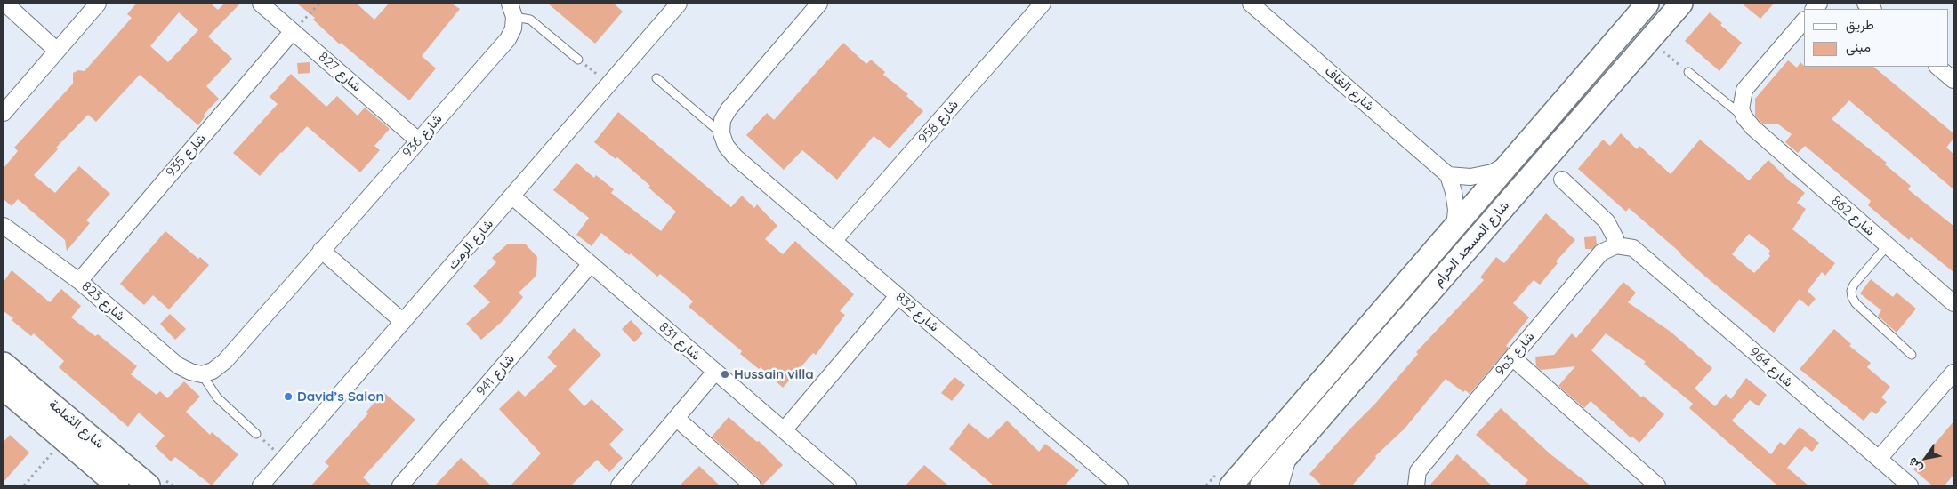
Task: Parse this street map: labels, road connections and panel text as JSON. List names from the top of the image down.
{
  "streets": {
    "street": [
      "شارع 827",
      "شارع الغاف",
      "شارع 958",
      "شارع 936",
      "شارع 935",
      "شارع 862",
      "شارع المسجد الحرام",
      "شارع الرمث",
      "شارع 823",
      "شارع 832",
      "شارع 831",
      "شارع 963",
      "شارع 964",
      "شارع 941",
      "شارع الثمامة"
    ]
  },
  "crossings": [
    ["شارع 827", "شارع 936"],
    ["شارع 827", "شارع 935"],
    ["شارع 958", "شارع 832"],
    ["شارع 936", "شارع 823"],
    ["شارع 935", "شارع 823"],
    ["شارع الرمث", "شارع 831"],
    ["شارع 831", "شارع 941"],
    ["شارع 963", "شارع 964"]
  ],
  "places": ["Hussain villa", "David’s Salon"],
  "legend": ["طريق", "مبنى"],
  "north": "bottom left"
}
